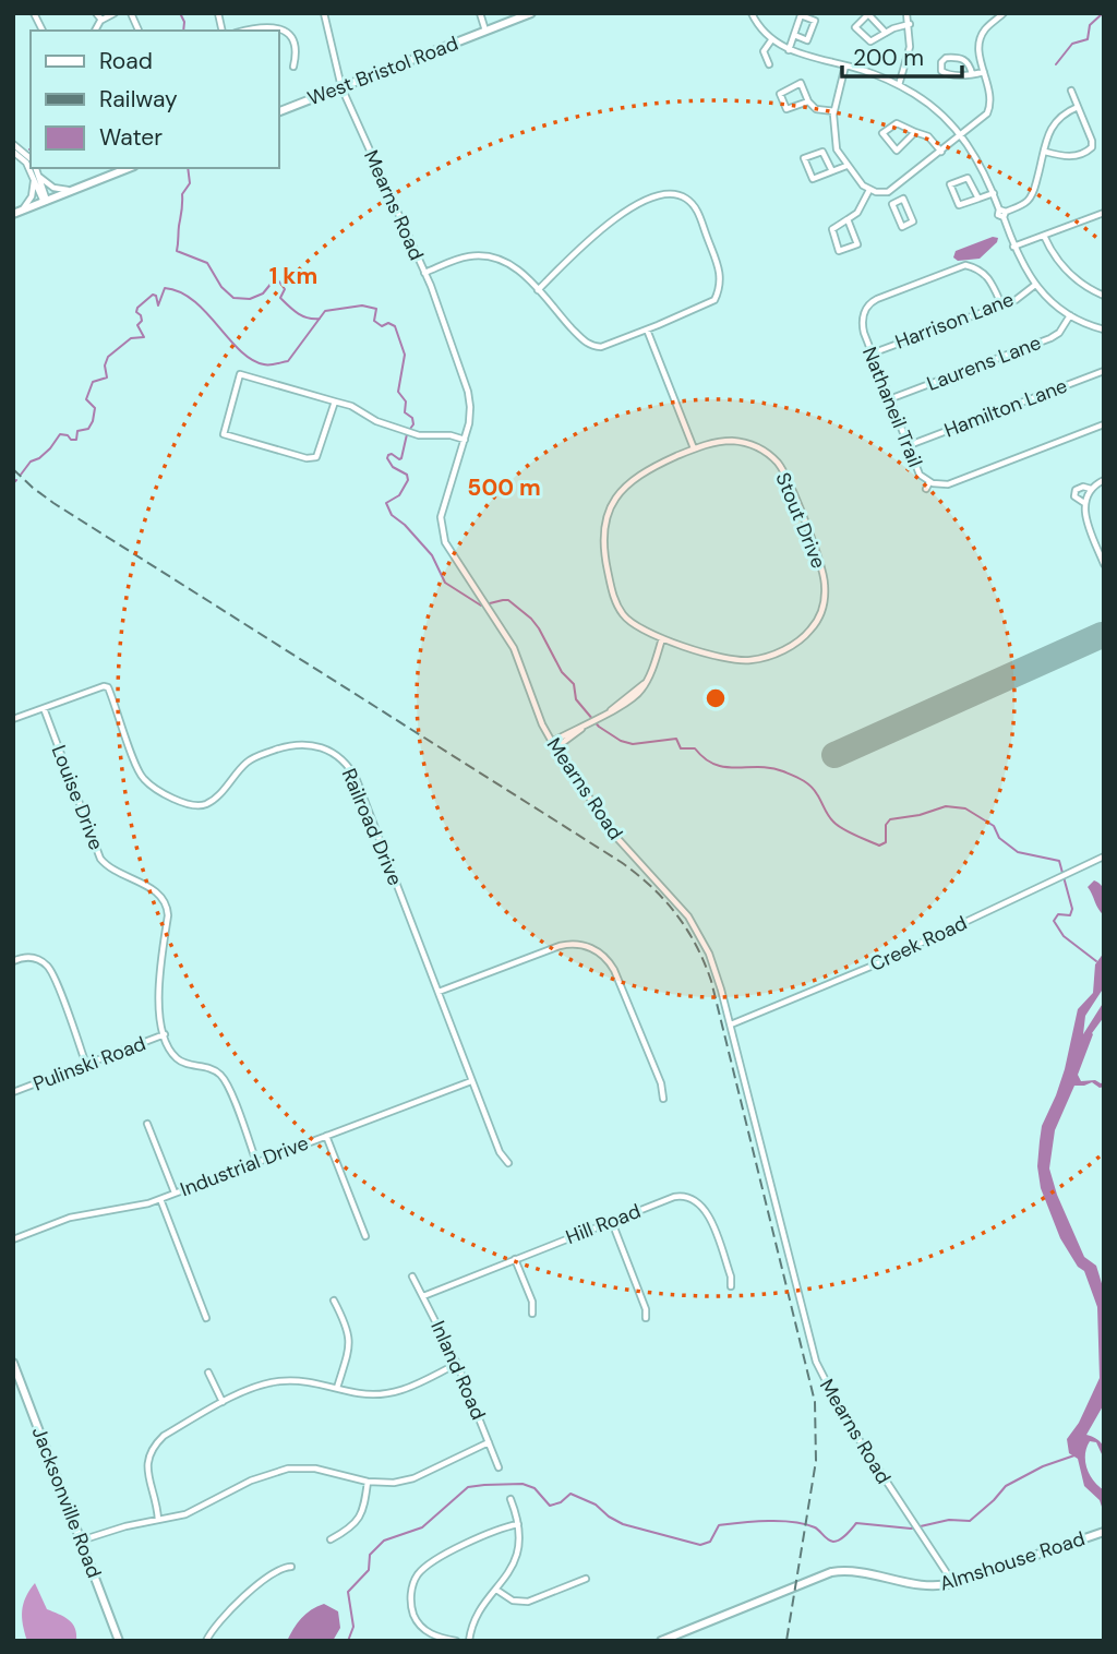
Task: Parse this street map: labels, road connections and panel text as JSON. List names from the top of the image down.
{
  "streets": {
    "main road": ["West Bristol Road", "Jacksonville Road", "Almshouse Road"],
    "street": [
      "Mearns Road",
      "Harrison Lane",
      "Laurens Lane",
      "Nathaneil Trail",
      "Hamilton Lane",
      "Stout Drive",
      "Louise Drive",
      "Railroad Drive",
      "Creek Road",
      "Pulinski Road",
      "Industrial Drive",
      "Hill Road",
      "Inland Road"
    ]
  },
  "crossings": [
    ["West Bristol Road", "Mearns Road"],
    ["Mearns Road", "Creek Road"],
    ["Mearns Road", "Almshouse Road"],
    ["Harrison Lane", "Nathaneil Trail"],
    ["Laurens Lane", "Nathaneil Trail"],
    ["Nathaneil Trail", "Hamilton Lane"],
    ["Louise Drive", "Railroad Drive"],
    ["Louise Drive", "Pulinski Road"],
    ["Railroad Drive", "Industrial Drive"],
    ["Hill Road", "Inland Road"]
  ],
  "legend": ["Road", "Railway", "Water"],
  "scale_bar": "200 m",
  "rings": ["1 km", "500 m"]
}
